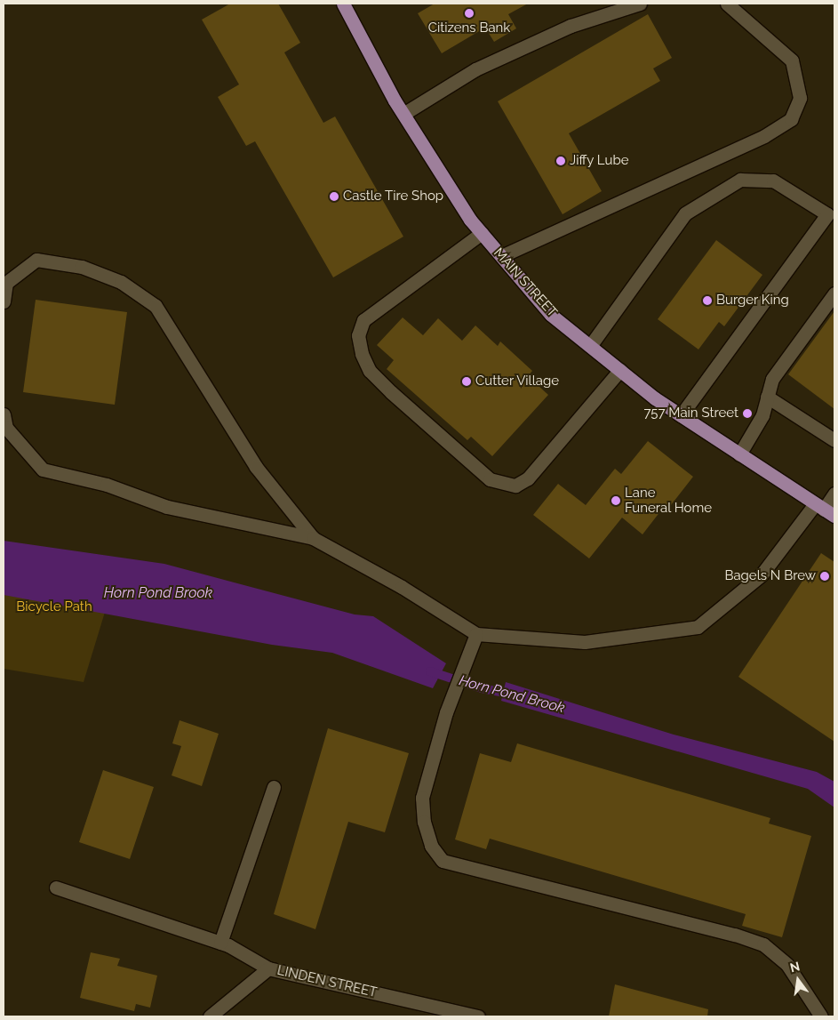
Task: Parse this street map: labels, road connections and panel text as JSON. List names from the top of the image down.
{
  "streets": {
    "main road": ["MAIN STREET"],
    "street": ["LINDEN STREET"]
  },
  "water": ["Horn Pond Brook"],
  "parks": ["Bicycle Path"],
  "places": [
    "Citizens Bank",
    "Jiffy Lube",
    "Castle Tire Shop",
    "Burger King",
    "Cutter Village",
    "757 Main Street",
    "Lane Funeral Home",
    "Bagels N Brew"
  ],
  "north": "top"
}
